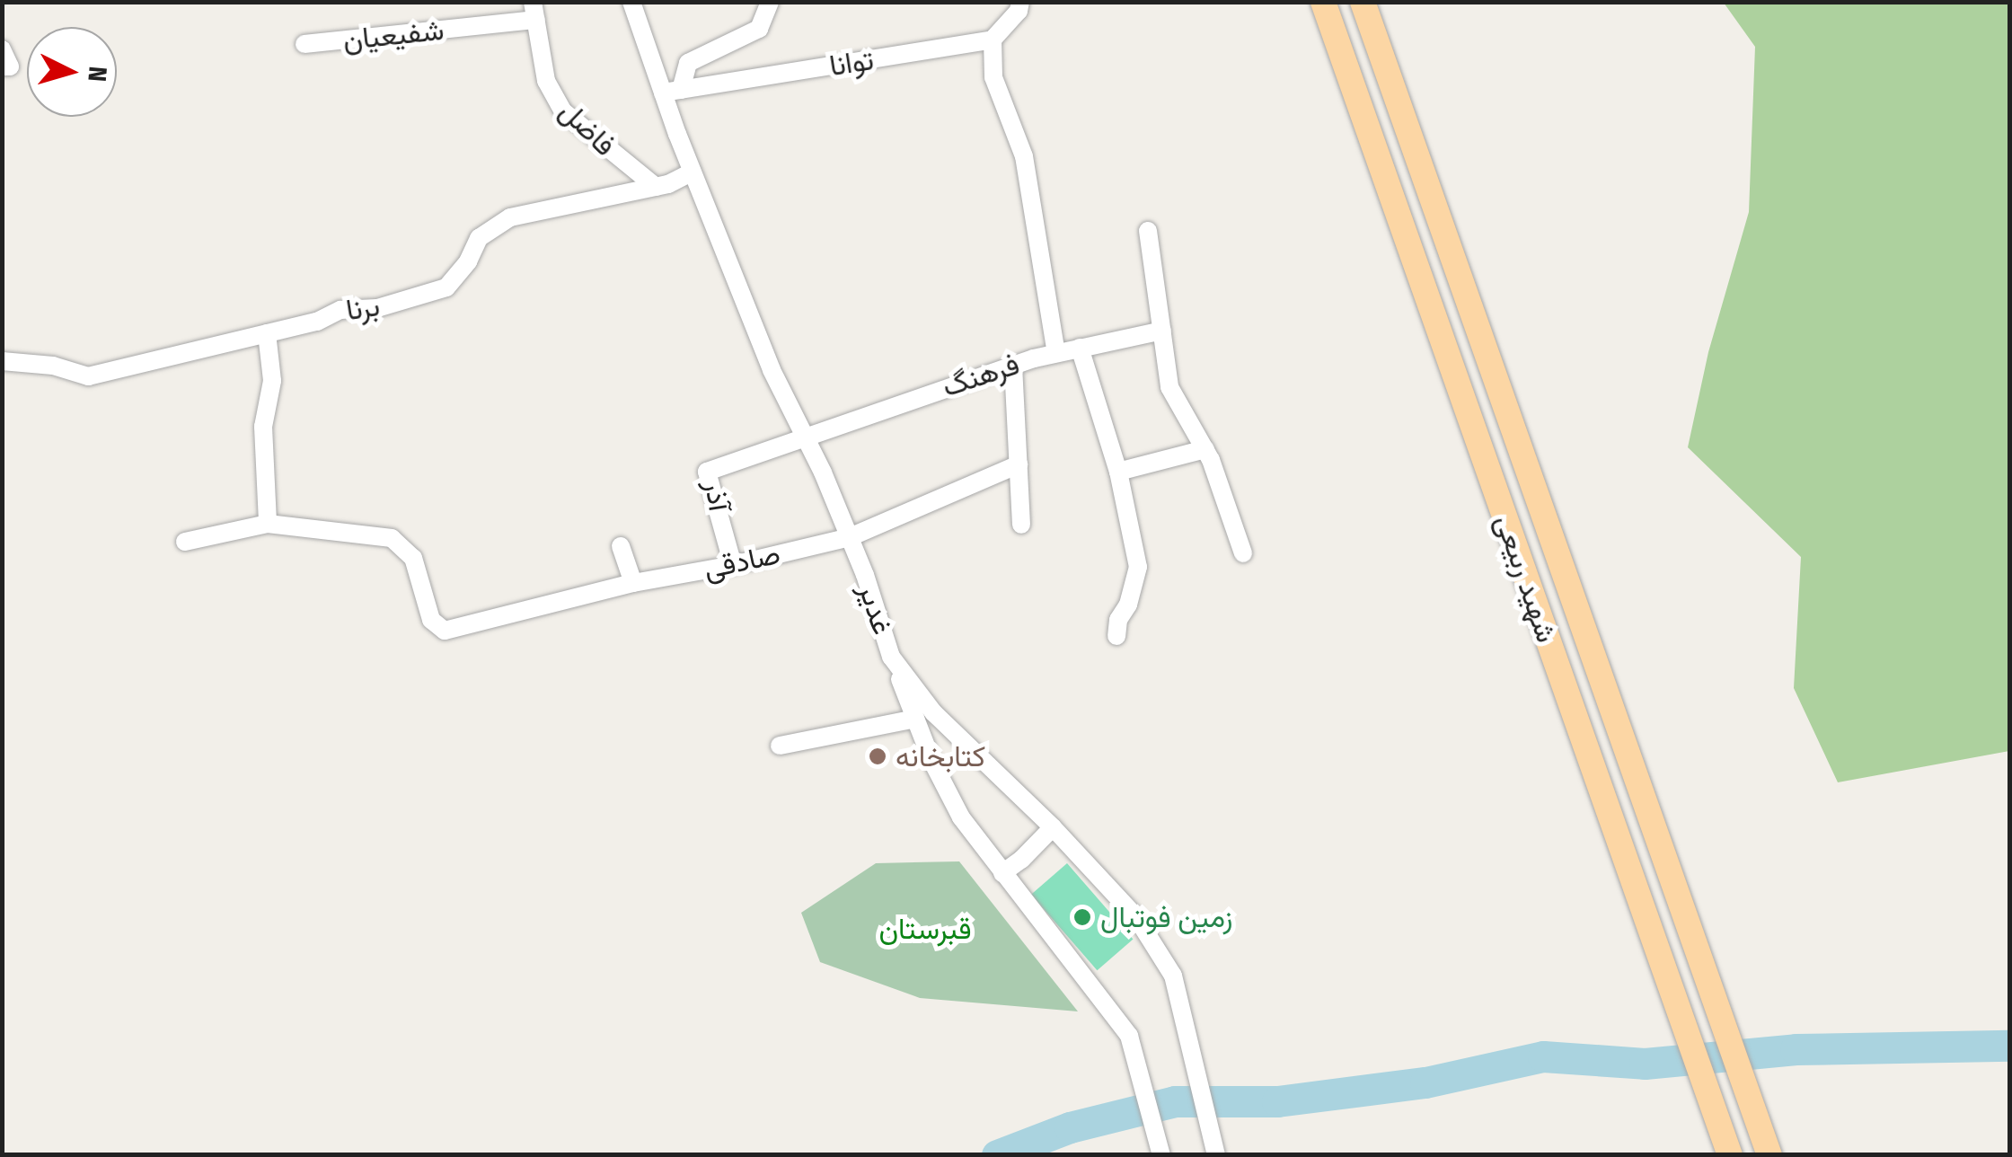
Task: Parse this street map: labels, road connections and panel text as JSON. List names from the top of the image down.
{
  "streets": {
    "main road": ["شهید ربیعی"],
    "street": [
      "شفیعیان",
      "توانا",
      "فاضل",
      "برنا",
      "فرهنگ",
      "آذر",
      "صادقی",
      "غدیر"
    ]
  },
  "crossings": [
    ["شفیعیان", "فاضل"],
    ["توانا", "غدیر"],
    ["فاضل", "برنا"],
    ["برنا", "غدیر"],
    ["فرهنگ", "آذر"],
    ["فرهنگ", "غدیر"],
    ["آذر", "صادقی"],
    ["آذر", "غدیر"],
    ["صادقی", "غدیر"]
  ],
  "parks": ["قبرستان"],
  "places": ["کتابخانه", "زمین فوتبال"],
  "north": "right"
}
